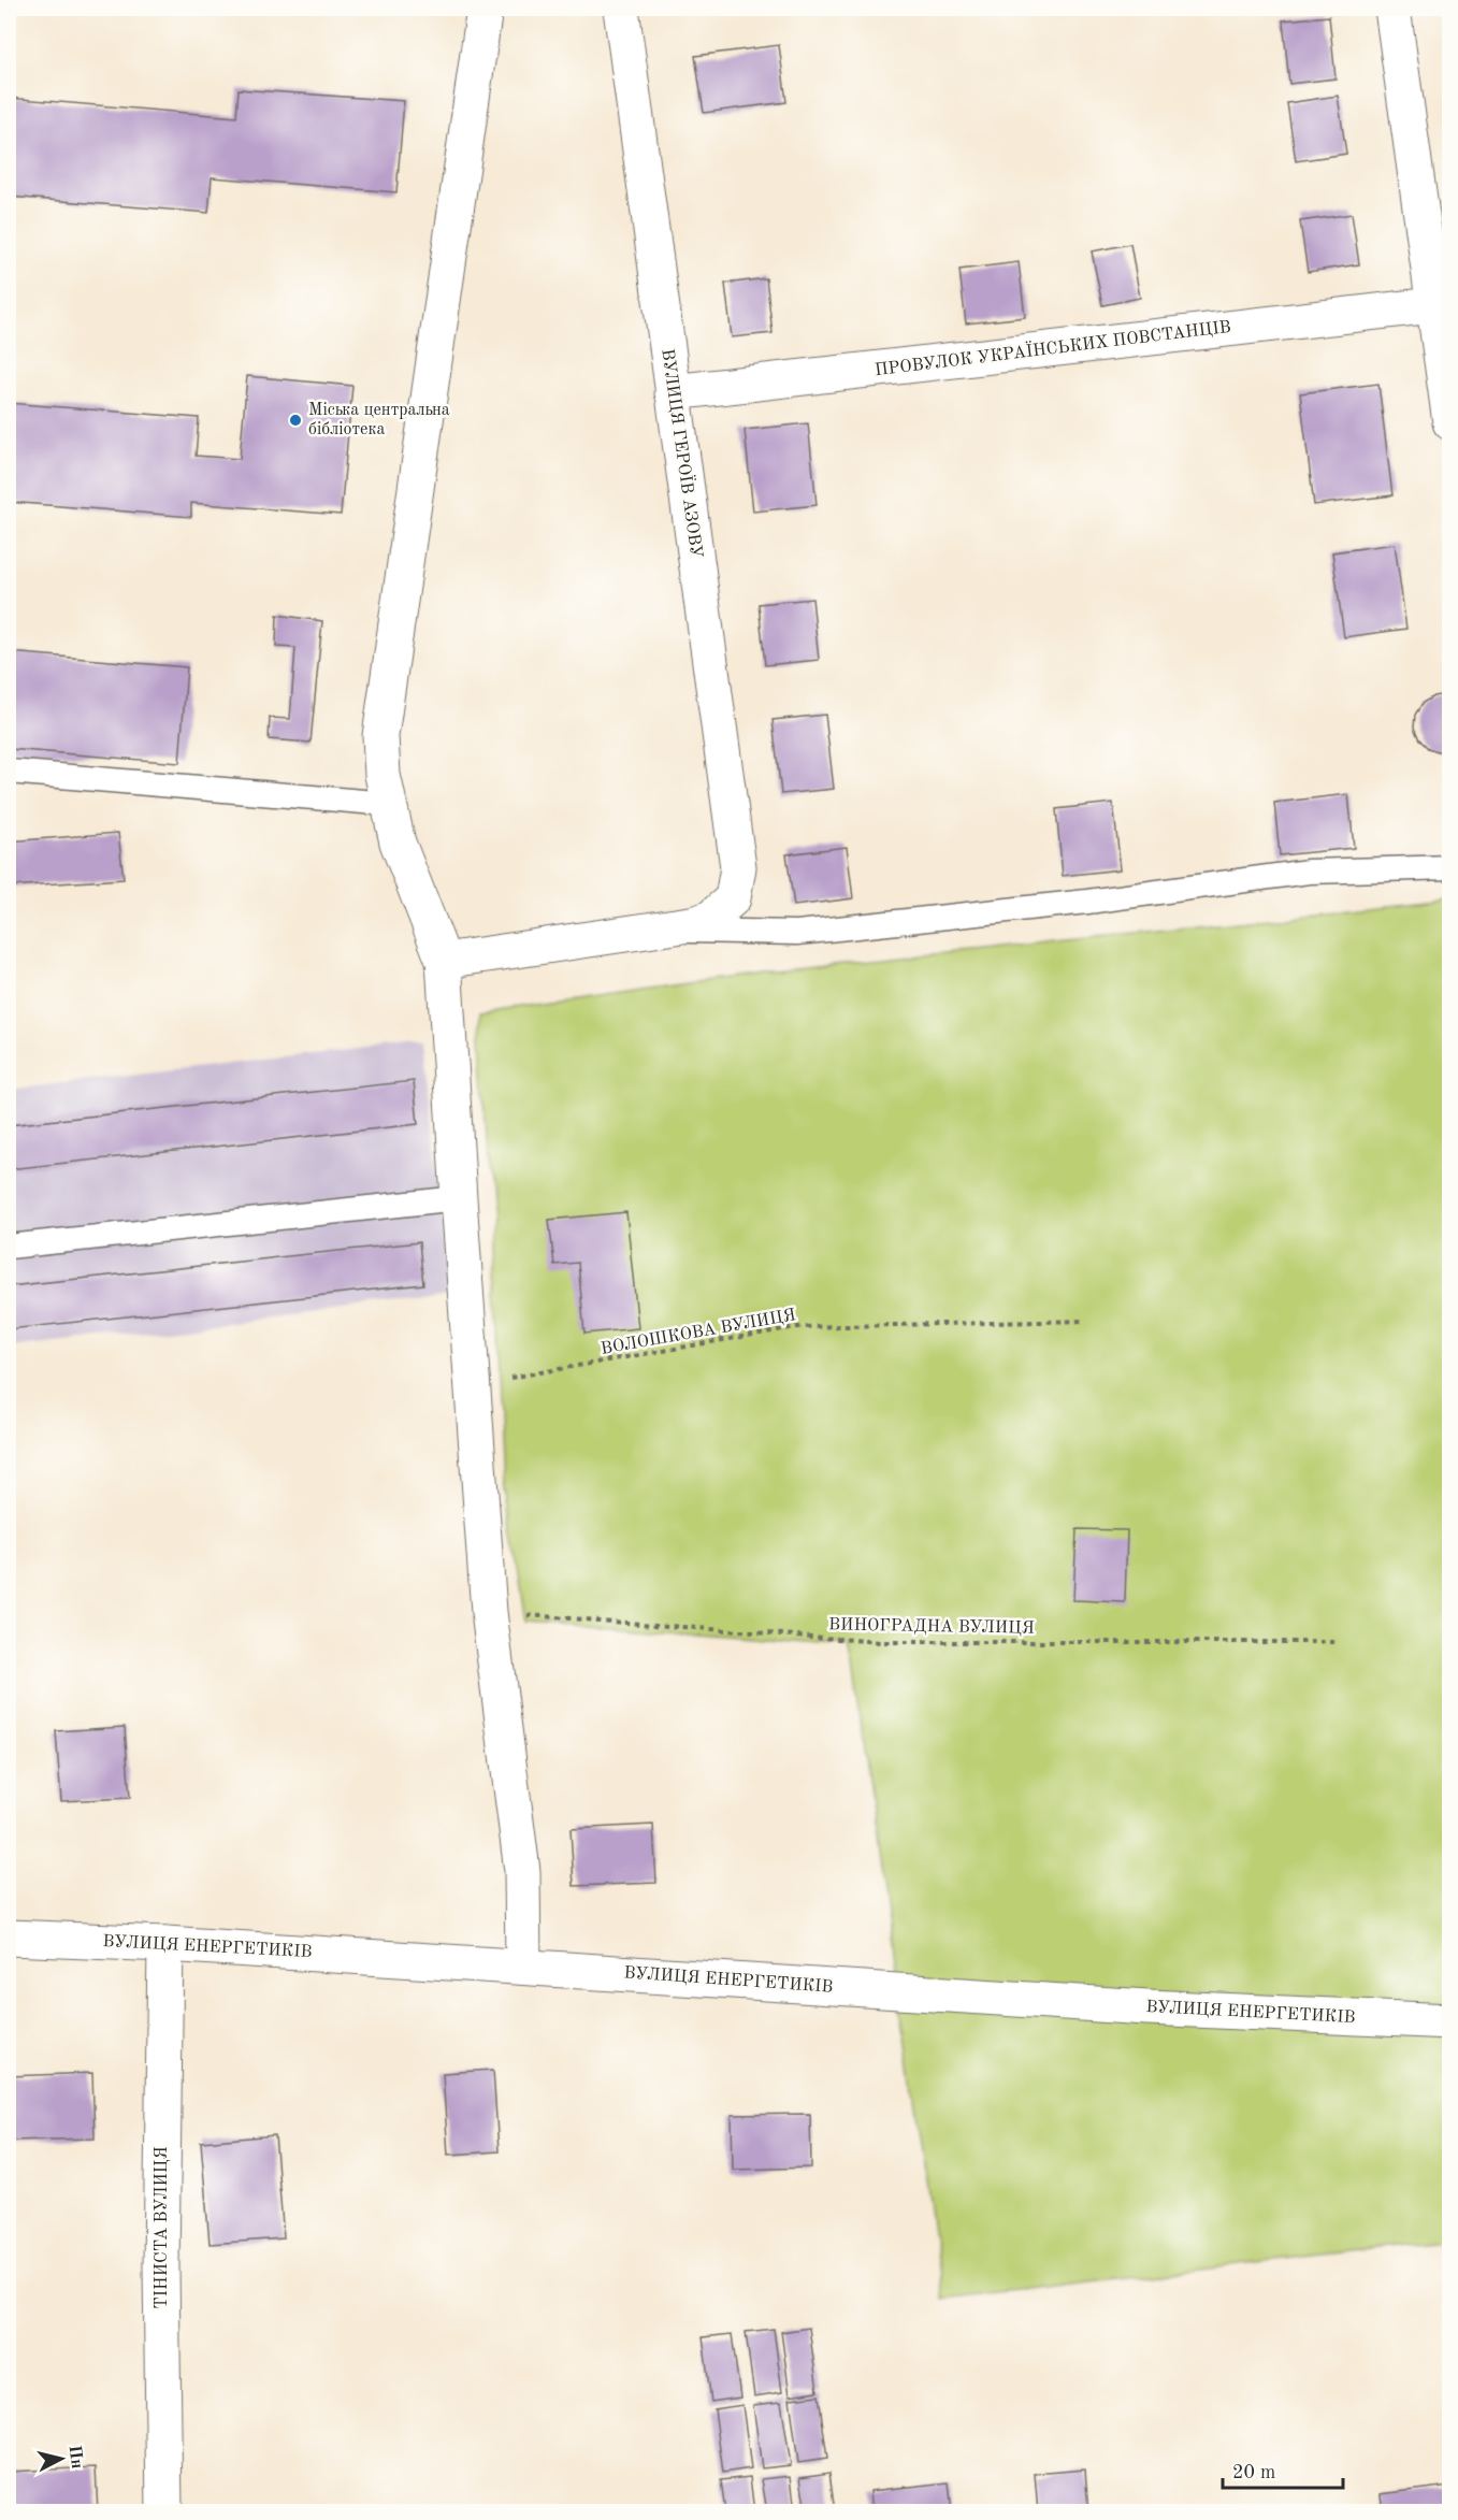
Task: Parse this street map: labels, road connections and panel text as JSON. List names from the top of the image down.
{
  "streets": {
    "street": [
      "ПРОВУЛОК УКРАЇНСЬКИХ ПОВСТАНЦІВ",
      "ВУЛИЦЯ ГЕРОЇВ АЗОВУ",
      "ВУЛИЦЯ ЕНЕРГЕТИКІВ",
      "ТІНИСТА ВУЛИЦЯ"
    ],
    "path": ["ВОЛОШКОВА ВУЛИЦЯ", "ВИНОГРАДНА ВУЛИЦЯ"]
  },
  "crossings": [
    ["ПРОВУЛОК УКРАЇНСЬКИХ ПОВСТАНЦІВ", "ВУЛИЦЯ ГЕРОЇВ АЗОВУ"],
    ["ВУЛИЦЯ ЕНЕРГЕТИКІВ", "ТІНИСТА ВУЛИЦЯ"]
  ],
  "places": ["Міська центральна бібліотека"],
  "scale_bar": "20 m",
  "north": "right"
}
